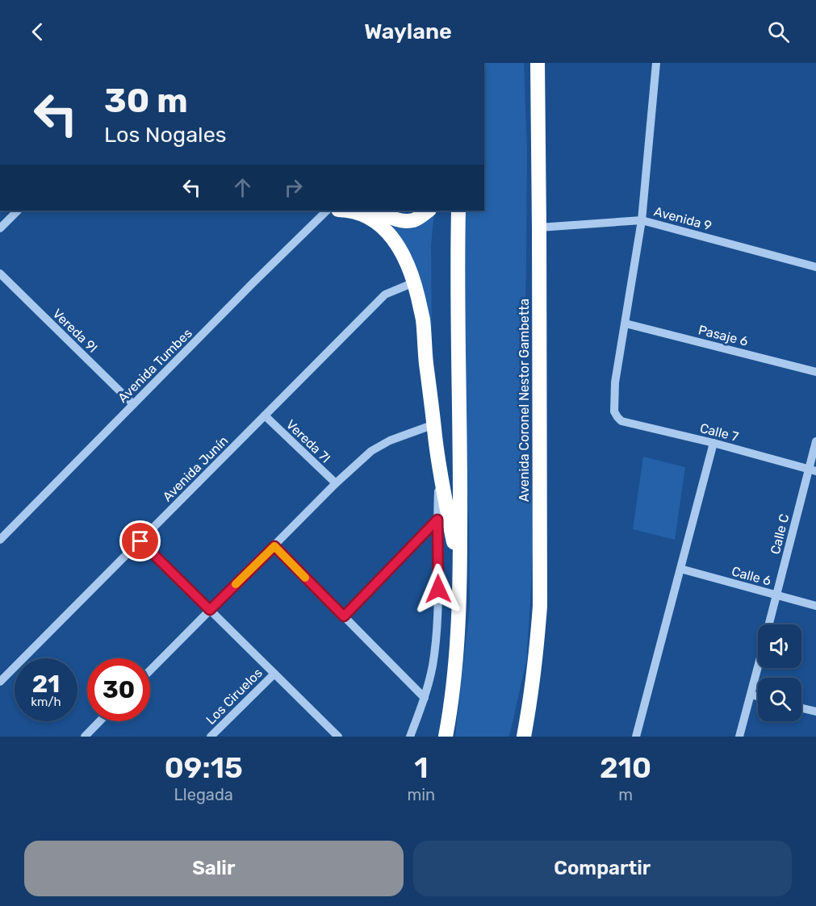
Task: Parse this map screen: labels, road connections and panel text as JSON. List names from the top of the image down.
{
  "streets": {
    "highway": ["Avenida Coronel Nestor Gambetta"],
    "street": [
      "Avenida 9",
      "Vereda 9I",
      "Pasaje 6",
      "Avenida Tumbes",
      "Calle 7",
      "Vereda 7I",
      "Avenida Junín",
      "Calle C",
      "Calle 6",
      "Los Ciruelos"
    ]
  },
  "crossings": [
    ["Avenida 9", "Avenida Coronel Nestor Gambetta"],
    ["Vereda 9I", "Avenida Tumbes"],
    ["Pasaje 6", "Calle 7"],
    ["Calle 7", "Calle C"],
    ["Vereda 7I", "Avenida Junín"],
    ["Calle C", "Calle 6"]
  ],
  "page": {
    "header": "Waylane",
    "turn": ["30 m", "Los Nogales"],
    "speed": "21 km/h",
    "limit": "30",
    "eta": [
      "09:15",
      "Llegada",
      "1",
      "min",
      "210",
      "m"
    ],
    "buttons": ["Salir", "Compartir"]
  }
}
